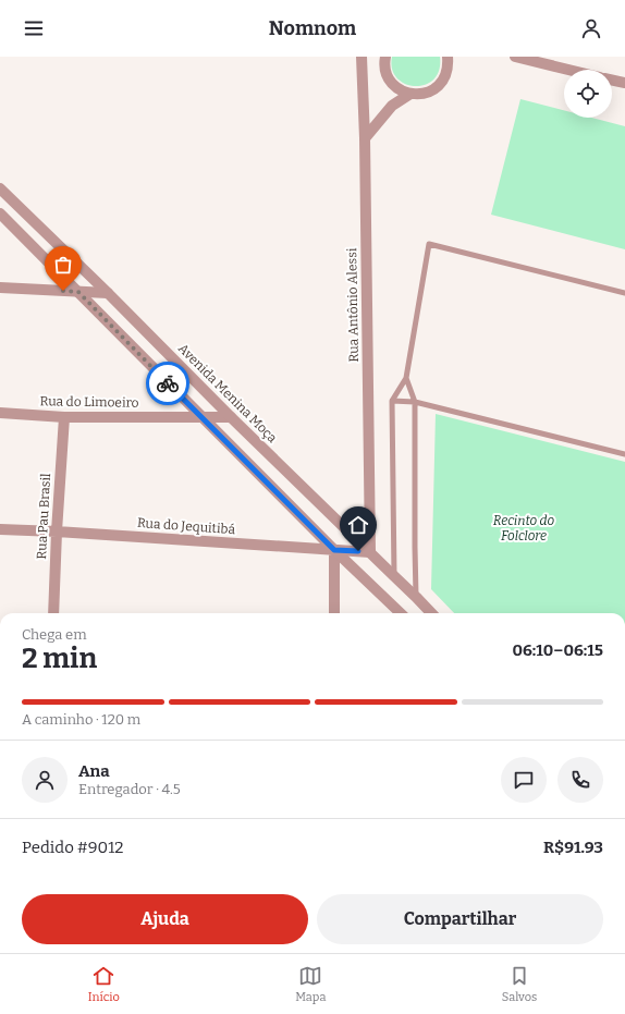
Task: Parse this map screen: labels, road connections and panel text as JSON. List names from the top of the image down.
{
  "streets": {
    "street": [
      "Rua Antônio Alessi",
      "Avenida Menina Moça",
      "Rua do Limoeiro",
      "Rua Pau Brasil",
      "Rua do Jequitibá"
    ]
  },
  "crossings": [
    ["Rua Antônio Alessi", "Avenida Menina Moça"],
    ["Rua Antônio Alessi", "Rua do Jequitibá"],
    ["Avenida Menina Moça", "Rua do Limoeiro"],
    ["Avenida Menina Moça", "Rua do Jequitibá"],
    ["Rua do Limoeiro", "Rua Pau Brasil"],
    ["Rua Pau Brasil", "Rua do Jequitibá"]
  ],
  "parks": ["Recinto do Folclore"],
  "page": {
    "header": "Nomnom",
    "heading": ["2 min", "Chega em", "06:10–06:15"],
    "panel": [
      "Ana",
      "Entregador · 4.5",
      "Pedido #9012",
      "R$91.93"
    ],
    "bar": "A caminho · 120 m",
    "buttons": ["Ajuda", "Compartilhar"],
    "tabs": ["Início", "Mapa", "Salvos"]
  }
}
